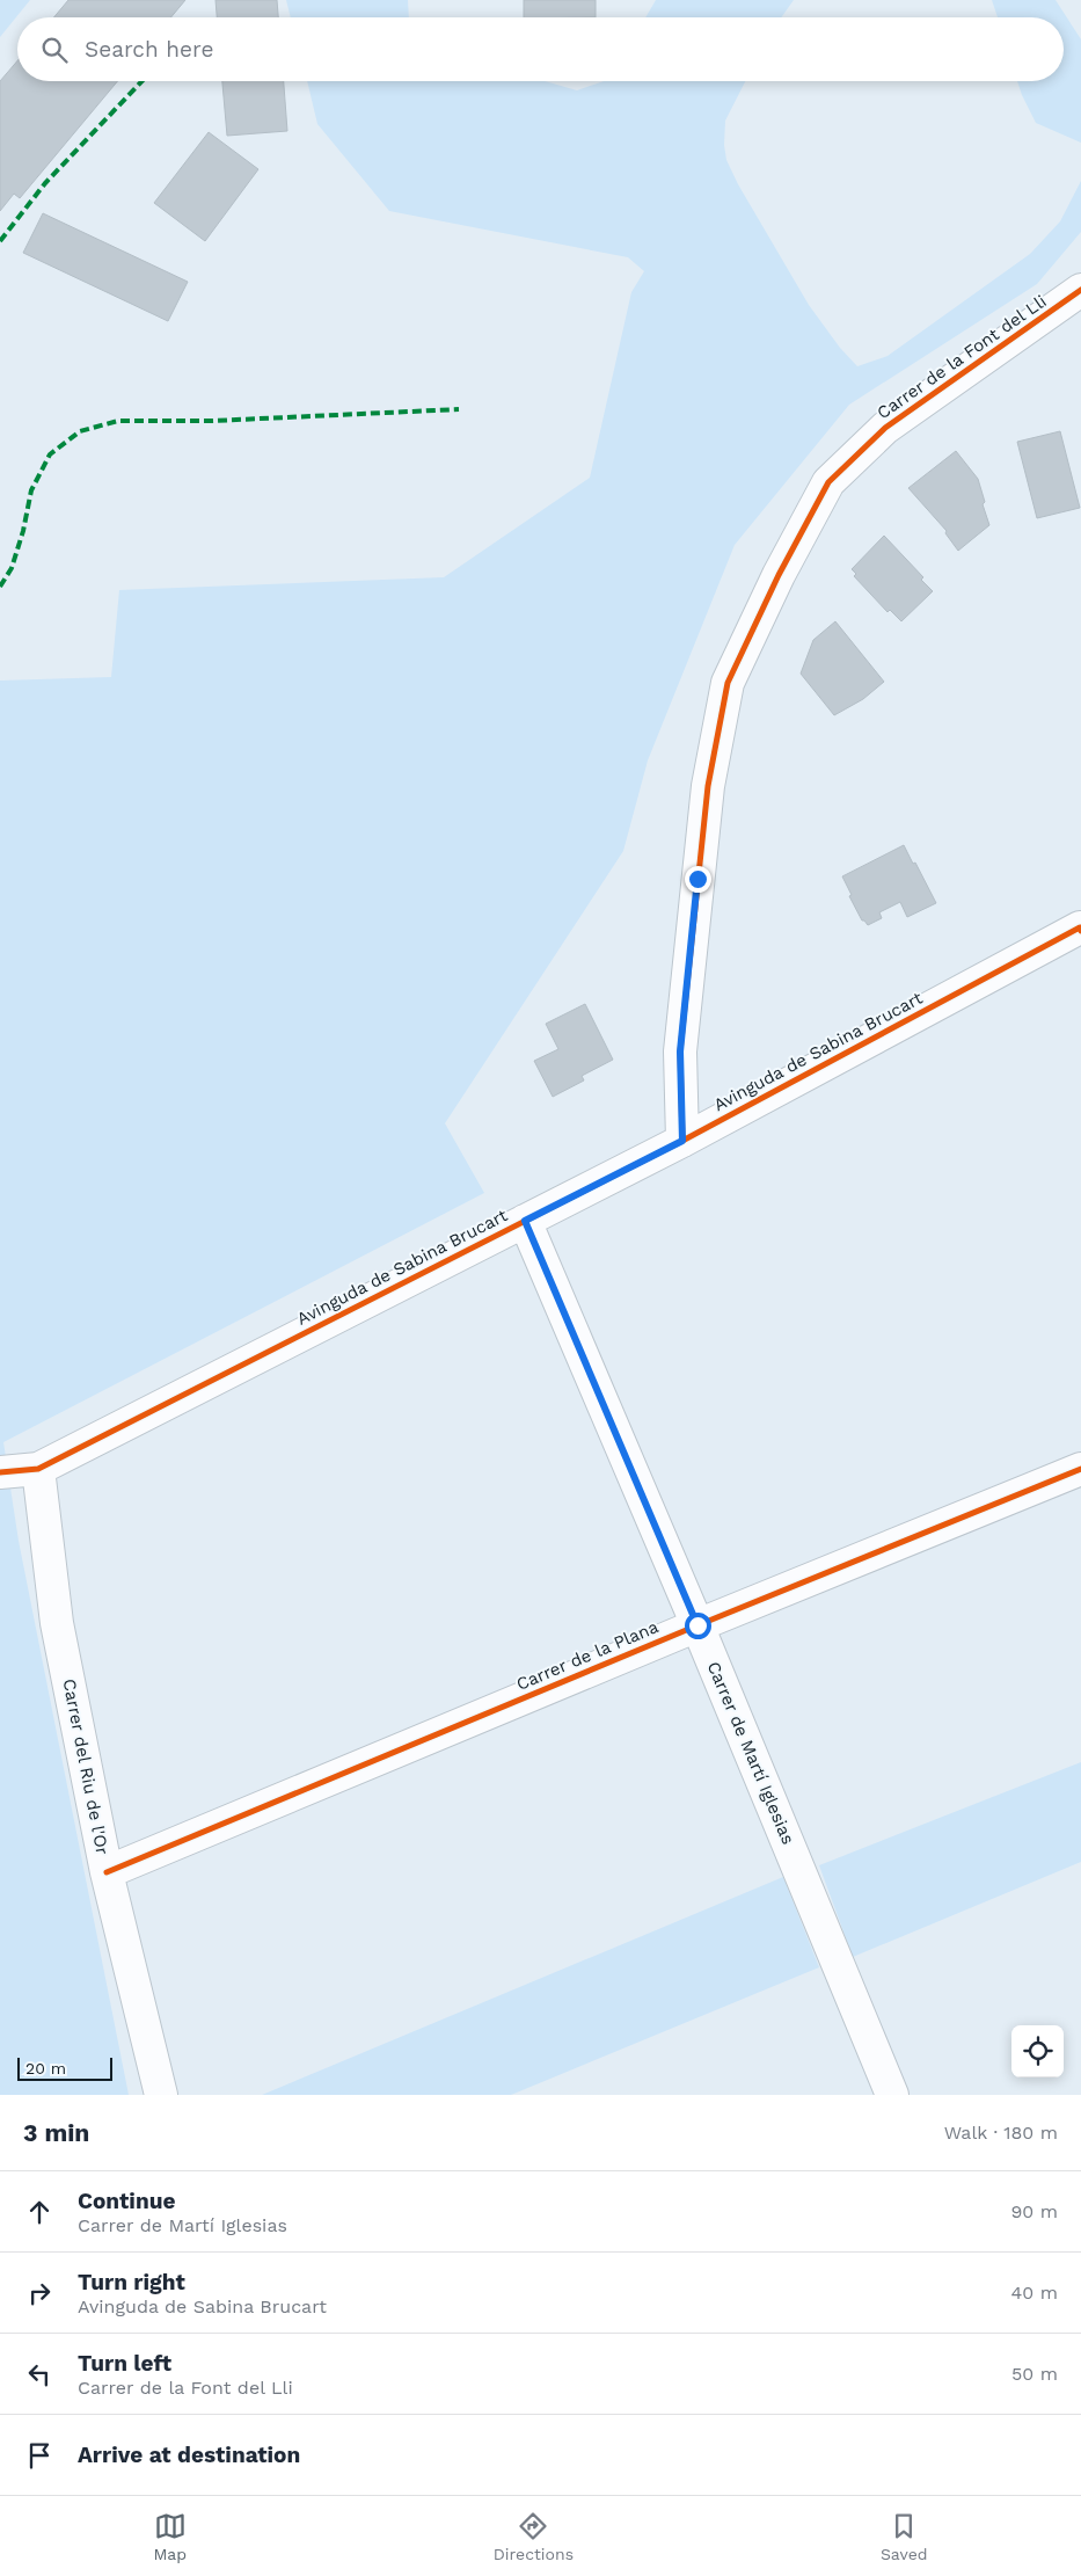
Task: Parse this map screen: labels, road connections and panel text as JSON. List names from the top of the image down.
{
  "streets": {
    "street": [
      "Carrer de la Font del Lli",
      "Avinguda de Sabina Brucart",
      "Carrer de la Plana",
      "Carrer de Martí Iglesias",
      "Carrer del Riu de l'Or"
    ]
  },
  "crossings": [
    ["Carrer de la Font del Lli", "Avinguda de Sabina Brucart"],
    ["Avinguda de Sabina Brucart", "Carrer de Martí Iglesias"],
    ["Avinguda de Sabina Brucart", "Carrer del Riu de l'Or"],
    ["Carrer de la Plana", "Carrer de Martí Iglesias"],
    ["Carrer de la Plana", "Carrer del Riu de l'Or"]
  ],
  "scale_bar": "20 m",
  "page": {
    "search": "Search here",
    "scale": "20 m",
    "heading": ["3 min", "Walk · 180 m"],
    "list": [
      ["Continue", "Carrer de Martí Iglesias", "90 m"],
      ["Turn right", "Avinguda de Sabina Brucart", "40 m"],
      ["Turn left", "Carrer de la Font del Lli", "50 m"],
      "Arrive at destination"
    ],
    "nav": ["Map", "Directions", "Saved"]
  }
}
